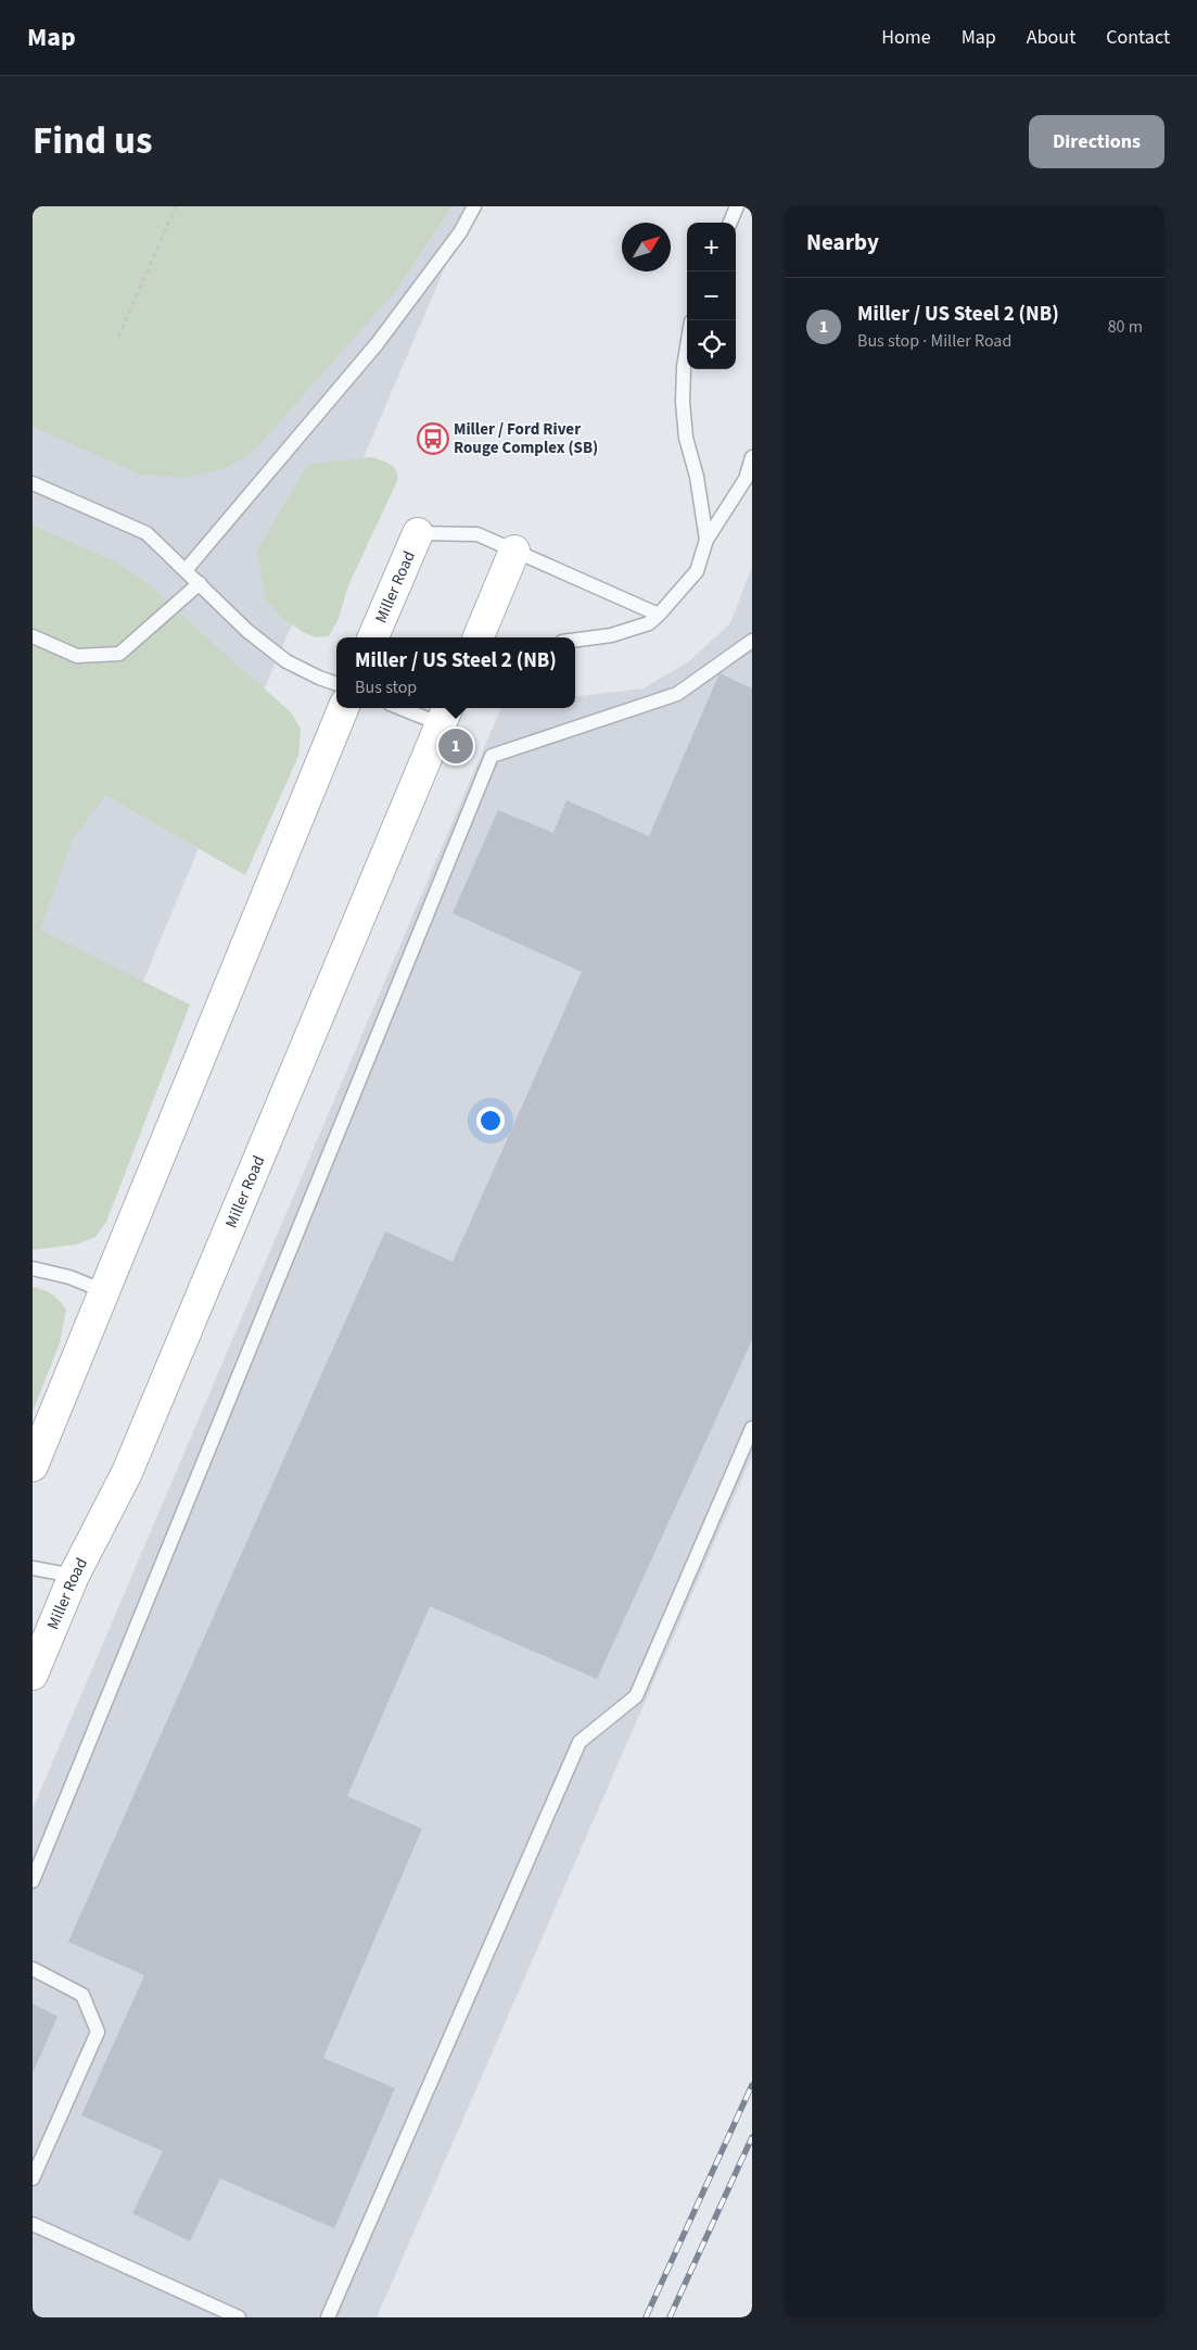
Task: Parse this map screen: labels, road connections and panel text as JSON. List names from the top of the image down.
{
  "streets": {
    "main road": ["Miller Road"]
  },
  "places": {
    "bus stop": ["Miller / Ford River Rouge Complex (SB)"]
  },
  "north": "top right",
  "page": {
    "header": "Map",
    "nav": [
      "Home",
      "Map",
      "About",
      "Contact"
    ],
    "title": "Find us",
    "buttons": "Directions",
    "heading": "Nearby",
    "map_buttons": ["+", "−"],
    "list": [
      {
        "mark": "1",
        "name": "Miller / US Steel 2 (NB)",
        "note": "Bus stop · Miller Road",
        "value": "80 m"
      }
    ],
    "popup": ["Miller / US Steel 2 (NB)", "Bus stop"],
    "pins": "1"
  }
}
